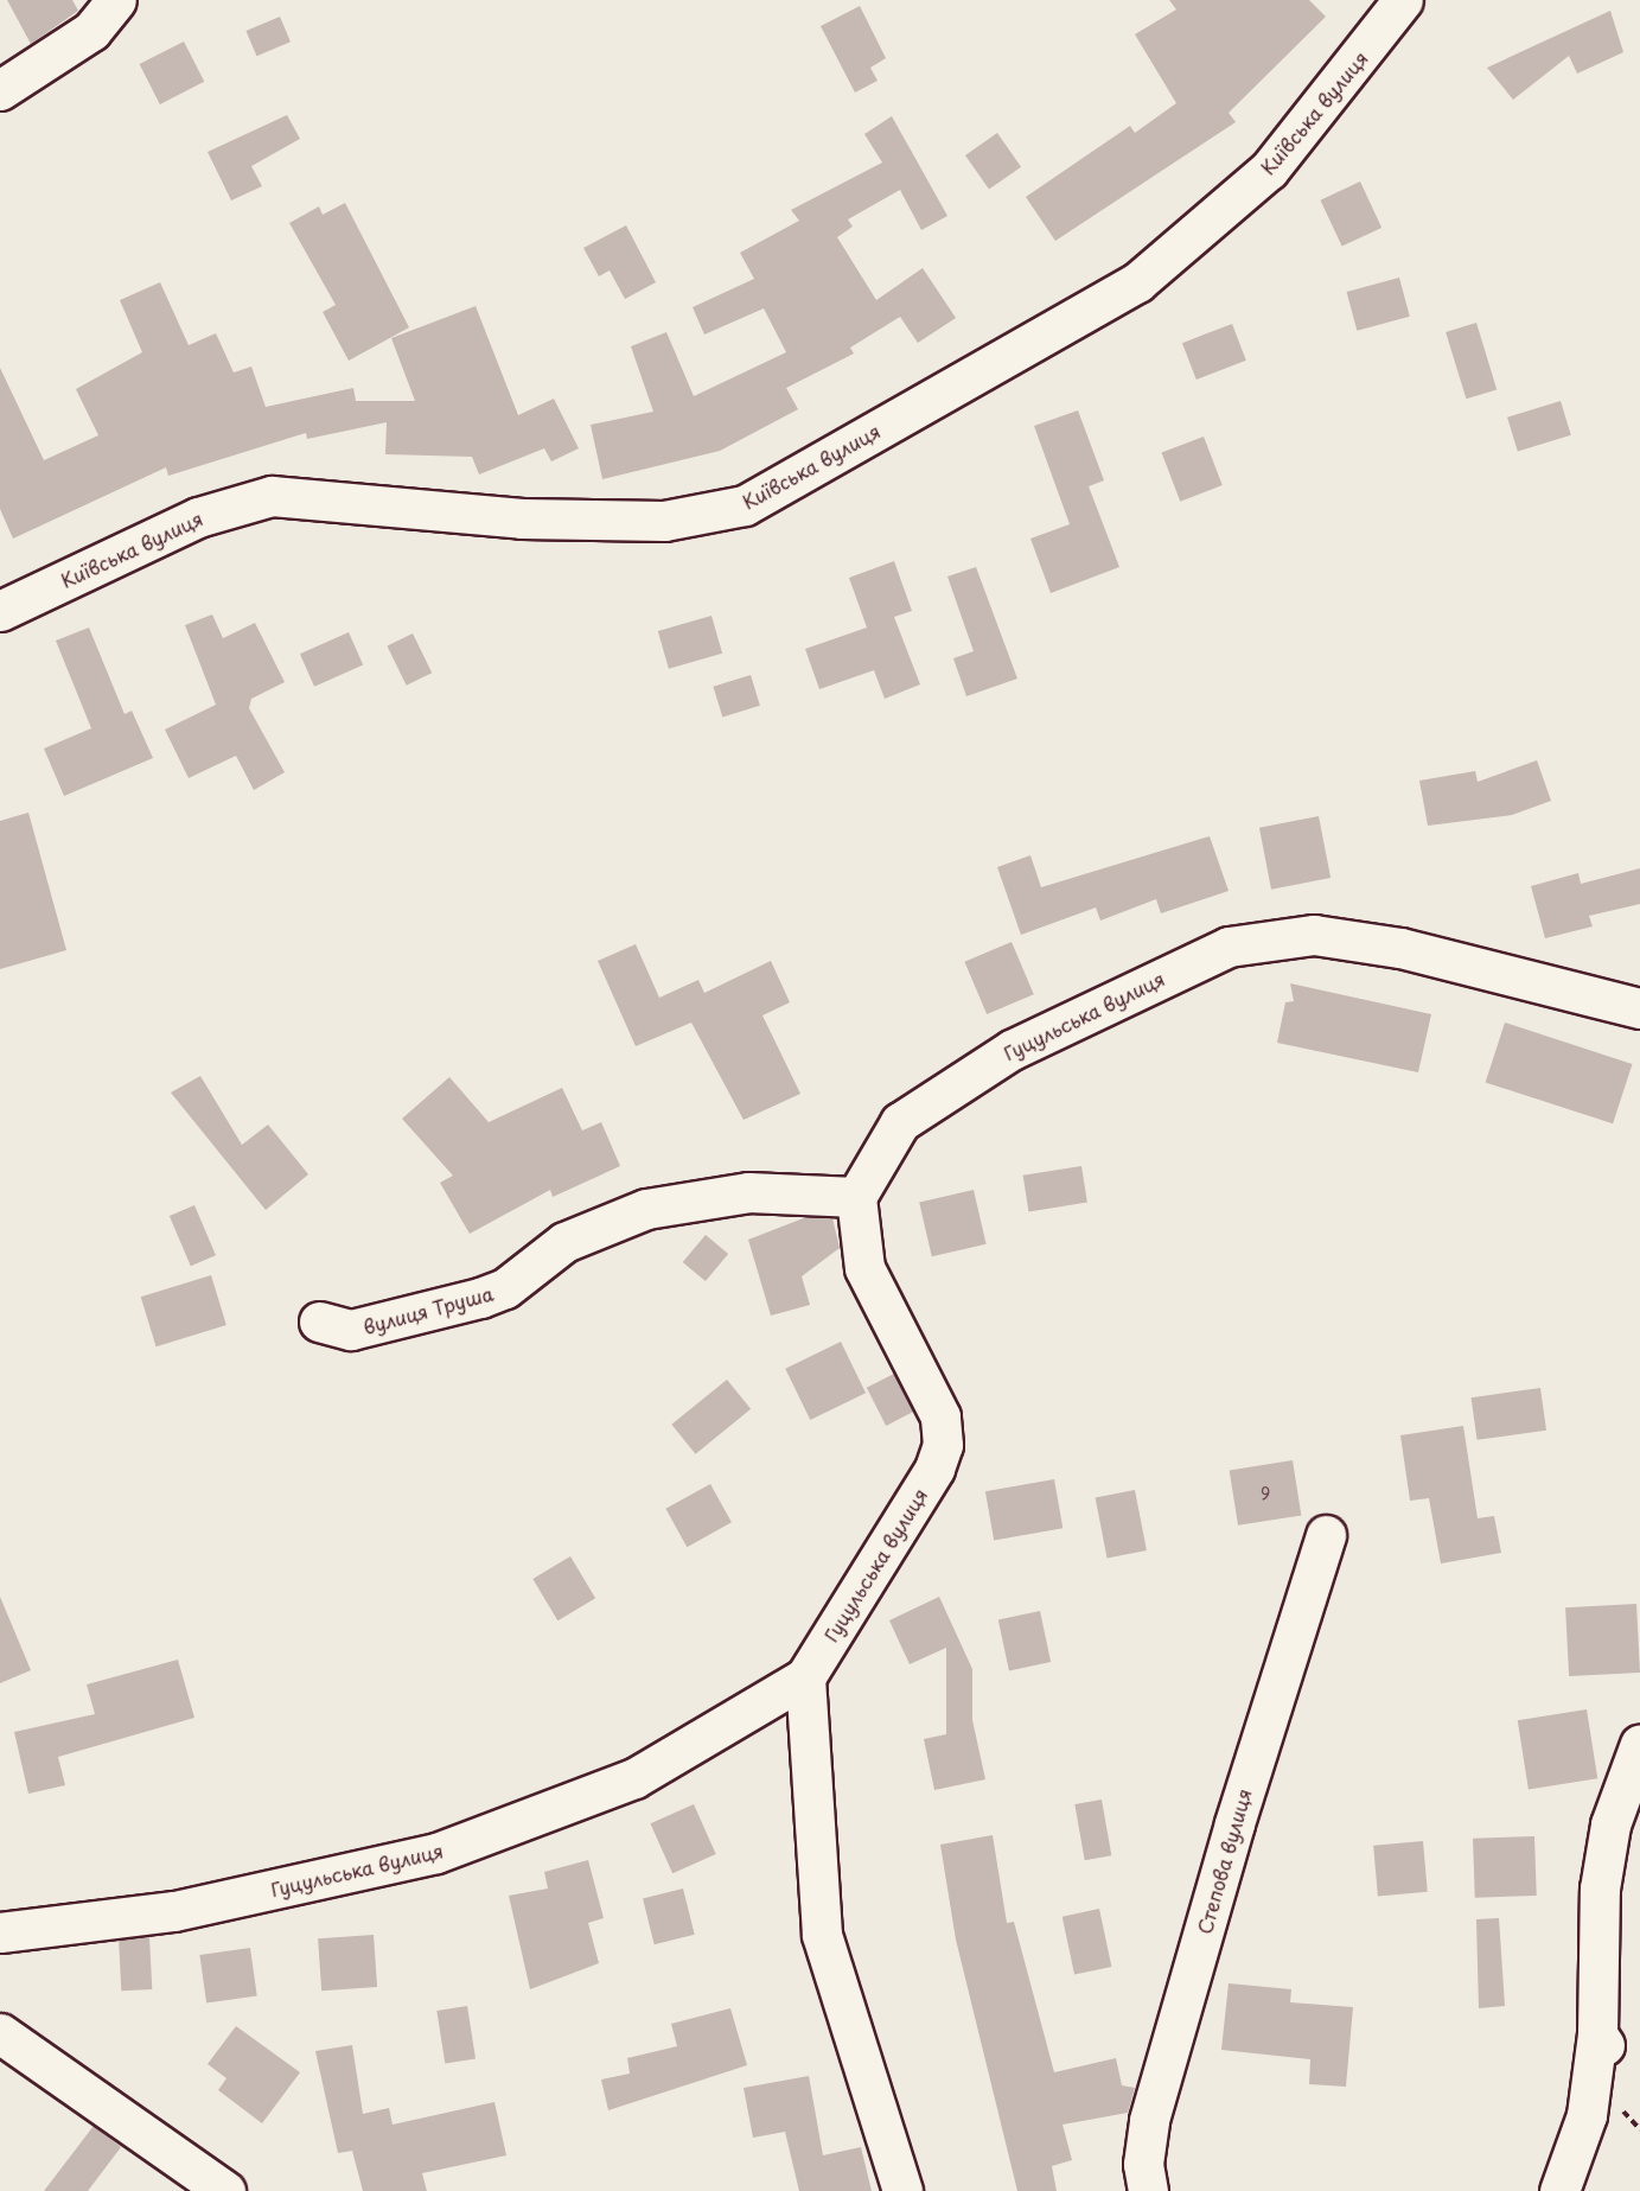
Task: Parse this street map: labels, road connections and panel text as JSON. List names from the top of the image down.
{
  "streets": {
    "street": [
      "Київська вулиця",
      "Гуцульська вулиця",
      "вулиця Труша",
      "Степова вулиця"
    ]
  },
  "crossings": [
    ["Гуцульська вулиця", "вулиця Труша"]
  ],
  "house_numbers": ["9"]
}
